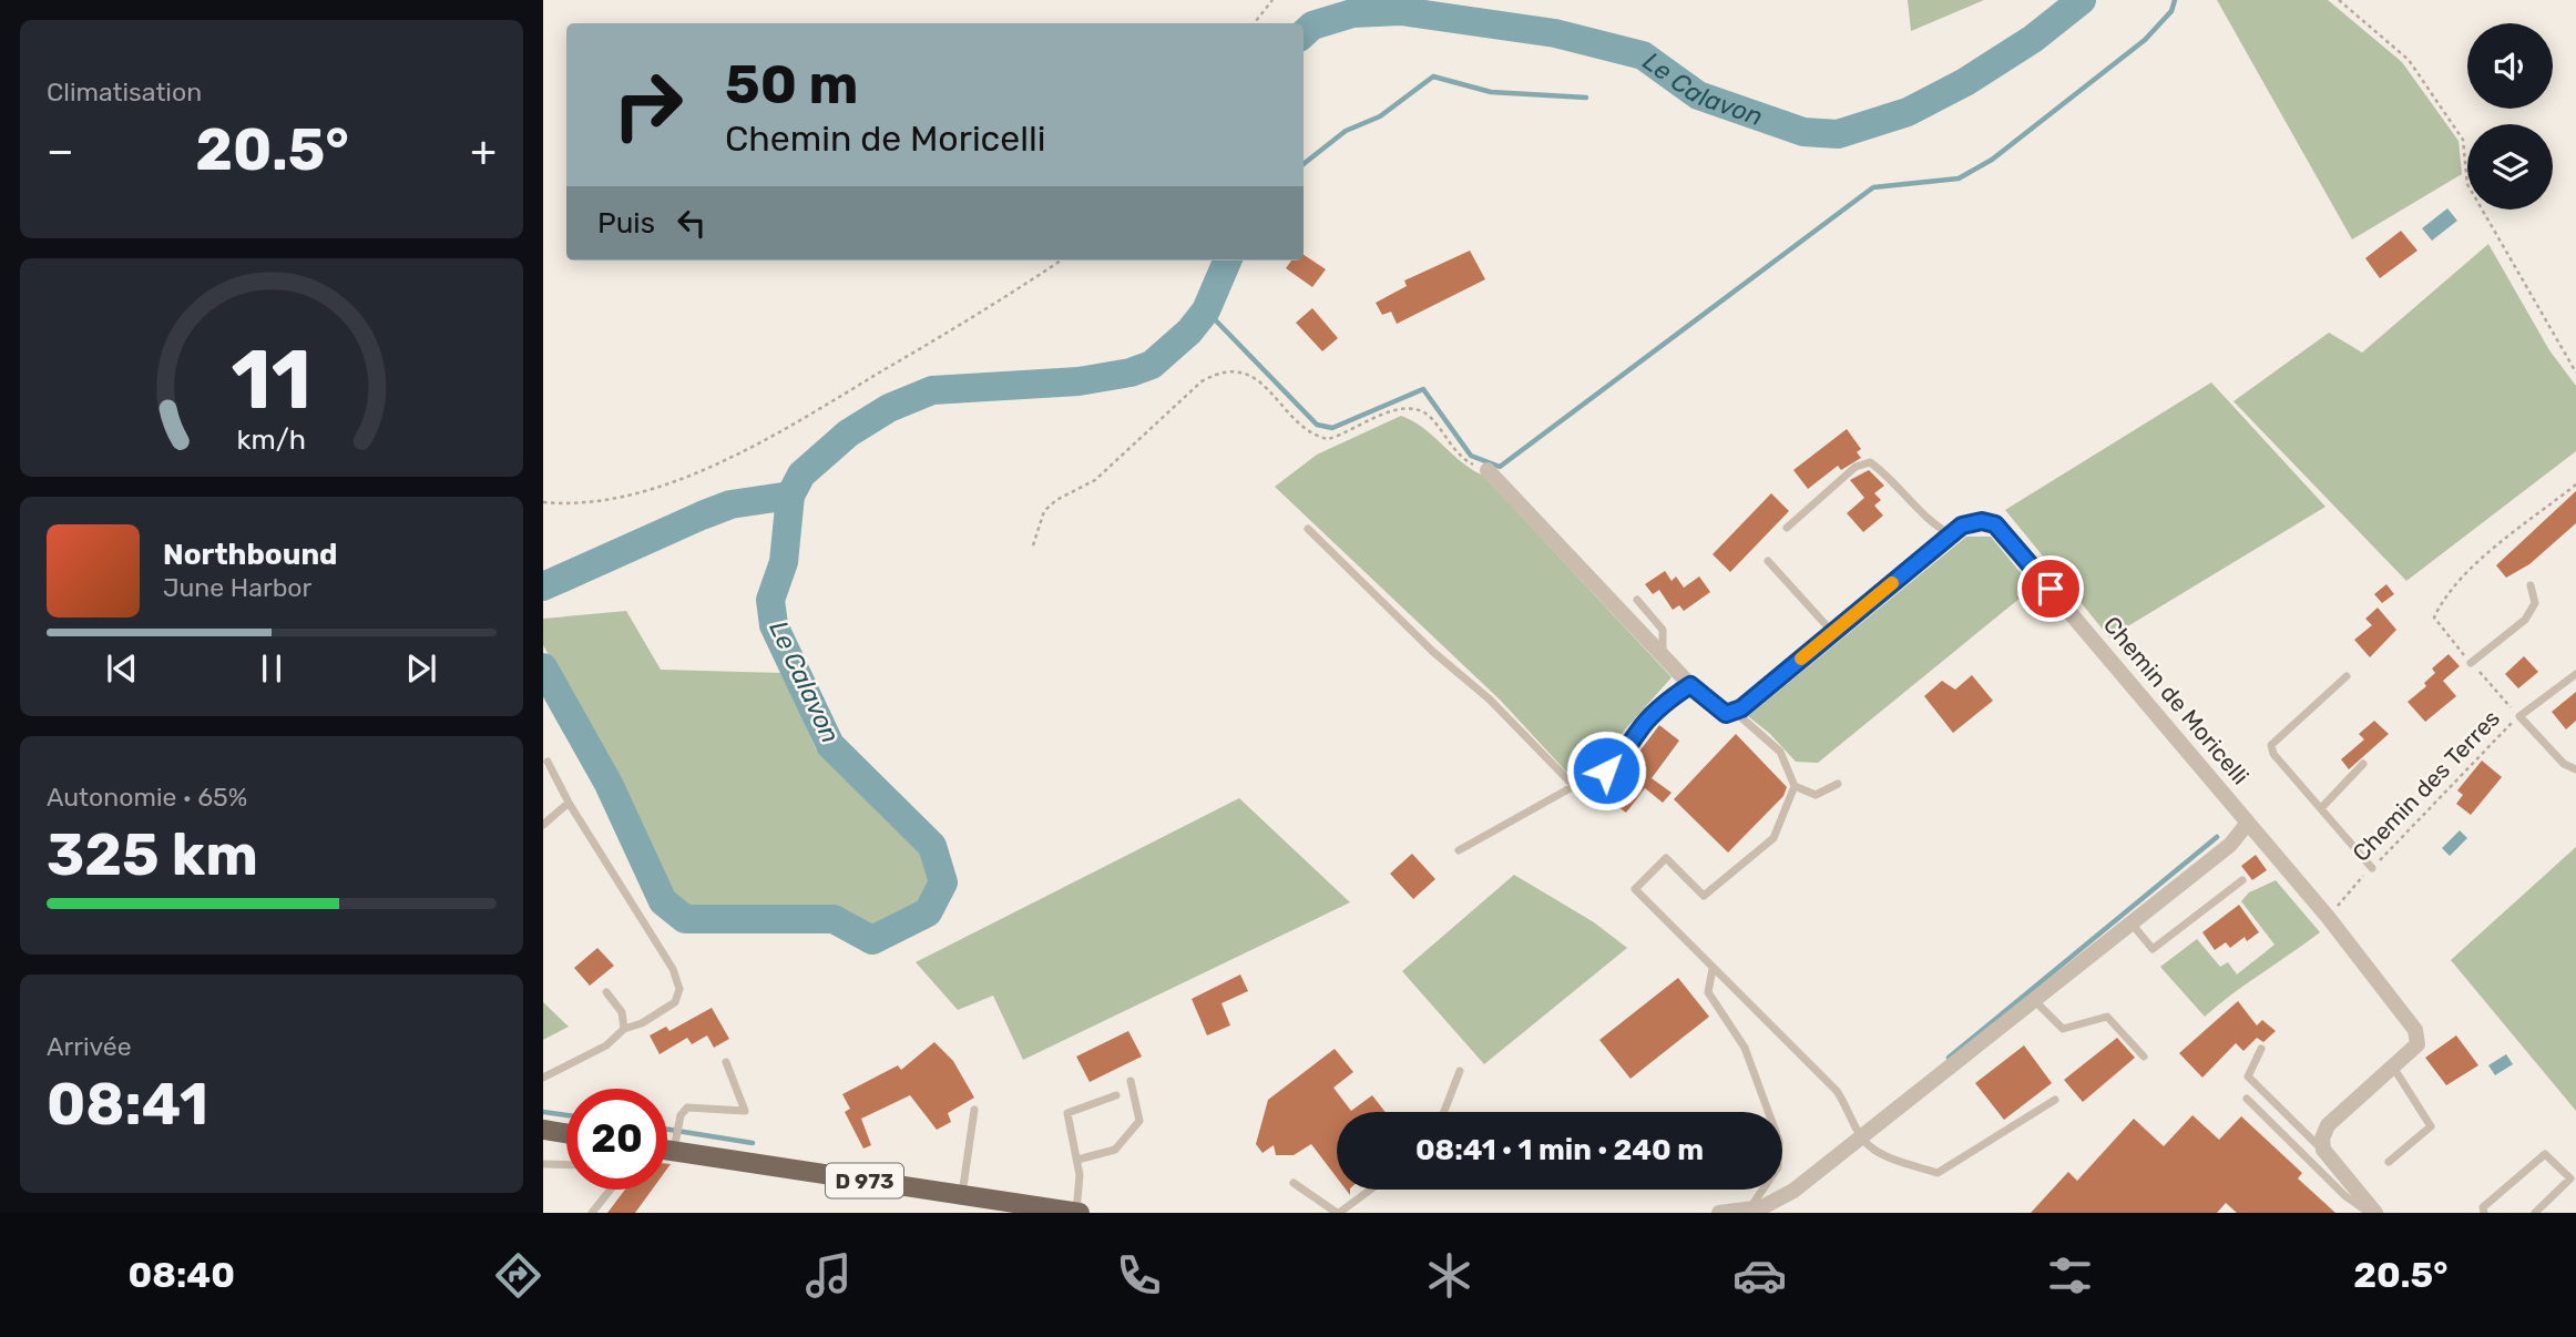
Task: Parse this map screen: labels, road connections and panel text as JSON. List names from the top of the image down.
{
  "streets": {
    "main road": ["D 973"],
    "street": ["Chemin de Moricelli"],
    "path": ["Chemin des Terres"]
  },
  "crossings": [
    ["Chemin de Moricelli", "Chemin des Terres"]
  ],
  "water": ["Le Calavon"],
  "page": {
    "tile": [
      "Climatisation",
      ["Autonomie · 65%", "325 km"],
      ["Arrivée", "08:41"]
    ],
    "turn": ["50 m", "Chemin de Moricelli"],
    "heat": ["−", "20.5°", "+"],
    "then": "Puis",
    "song": ["Northbound", "June Harbor"],
    "limit": "20",
    "trip": "08:41 · 1 min · 240 m",
    "tabs": ["08:40", "20.5°"],
    "gauge": ["11", "km/h"]
  }
}
